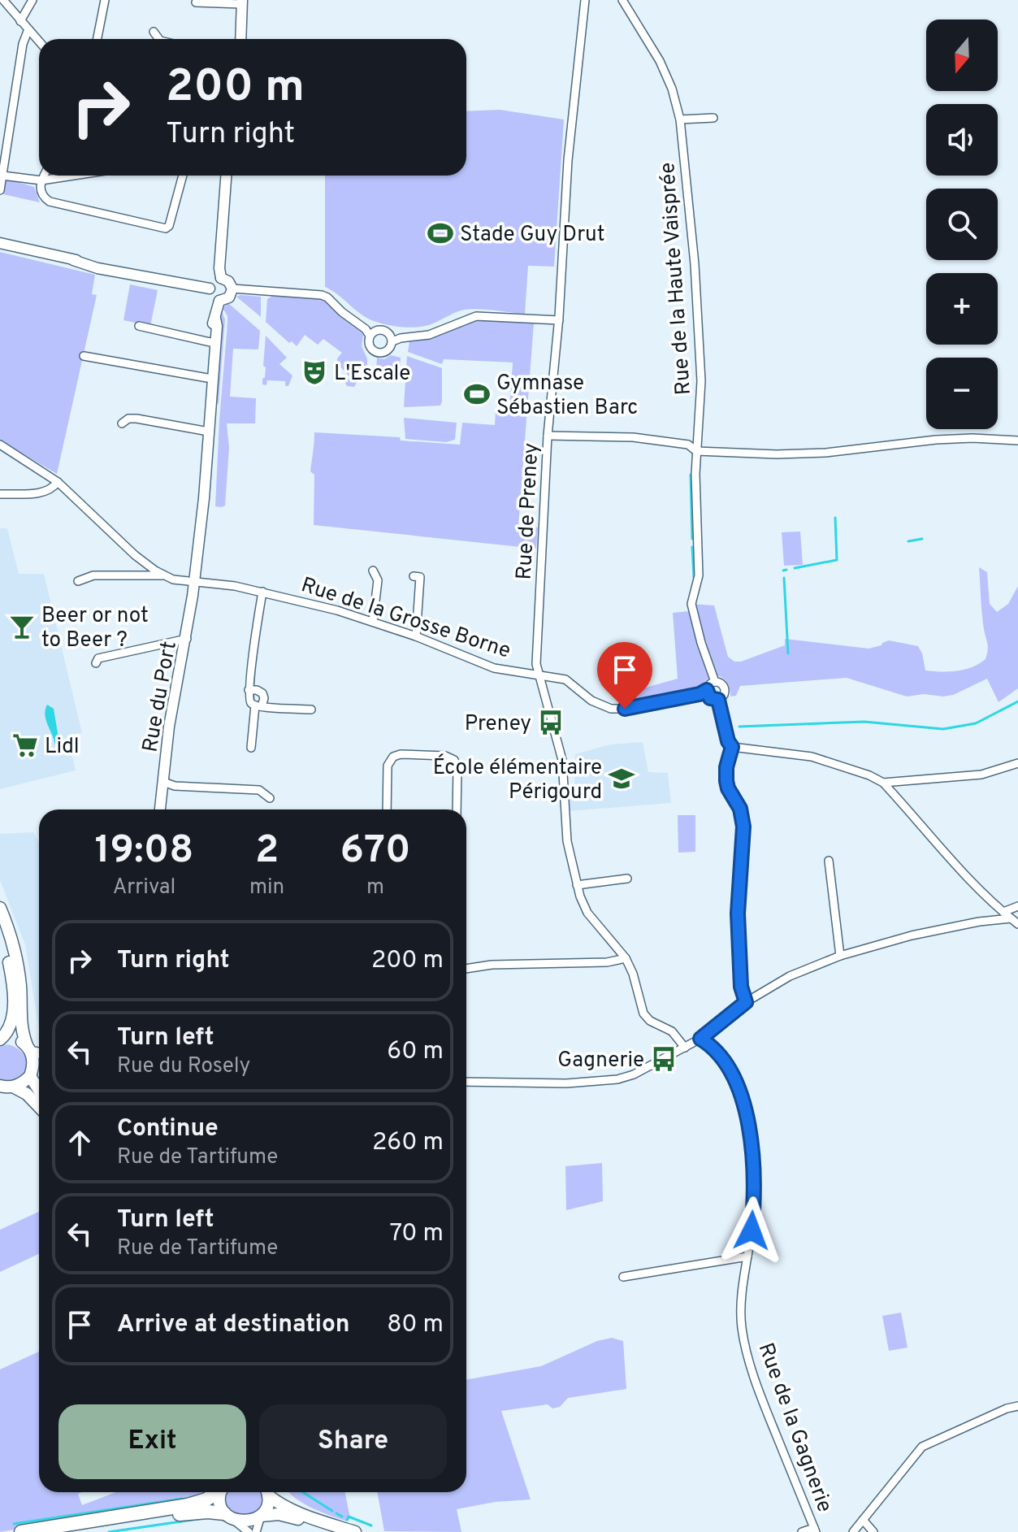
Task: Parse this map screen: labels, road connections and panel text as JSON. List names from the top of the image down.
{
  "streets": {
    "street": [
      "Rue de la Haute Vaisprée",
      "Rue de Preney",
      "Rue de la Grosse Borne",
      "Rue du Port",
      "Rue de la Gagnerie"
    ]
  },
  "crossings": [
    ["Rue de la Haute Vaisprée", "Rue de la Grosse Borne"],
    ["Rue de Preney", "Rue de la Grosse Borne"],
    ["Rue de la Grosse Borne", "Rue du Port"]
  ],
  "places": {
    "sports": ["Stade Guy Drut", "Gymnase Sébastien Barc"],
    "theatre": ["L'Escale"],
    "bar": ["Beer or not to Beer ?"],
    "bus stop": ["Preney", "Gagnerie"],
    "supermarket": ["Lidl"],
    "school or university": ["École élémentaire Périgourd"]
  },
  "north": "bottom",
  "page": {
    "map_buttons": ["+", "−"],
    "turn": ["200 m", "Turn right"],
    "eta": [
      "19:08",
      "Arrival",
      "2",
      "min",
      "670",
      "m"
    ],
    "list": [
      {
        "name": "Turn right",
        "value": "200 m"
      },
      {
        "name": "Turn left",
        "note": "Rue du Rosely",
        "value": "60 m"
      },
      {
        "name": "Continue",
        "note": "Rue de Tartifume",
        "value": "260 m"
      },
      {
        "name": "Turn left",
        "note": "Rue de Tartifume",
        "value": "70 m"
      },
      {
        "name": "Arrive at destination",
        "value": "80 m"
      }
    ],
    "buttons": ["Exit", "Share"]
  }
}
